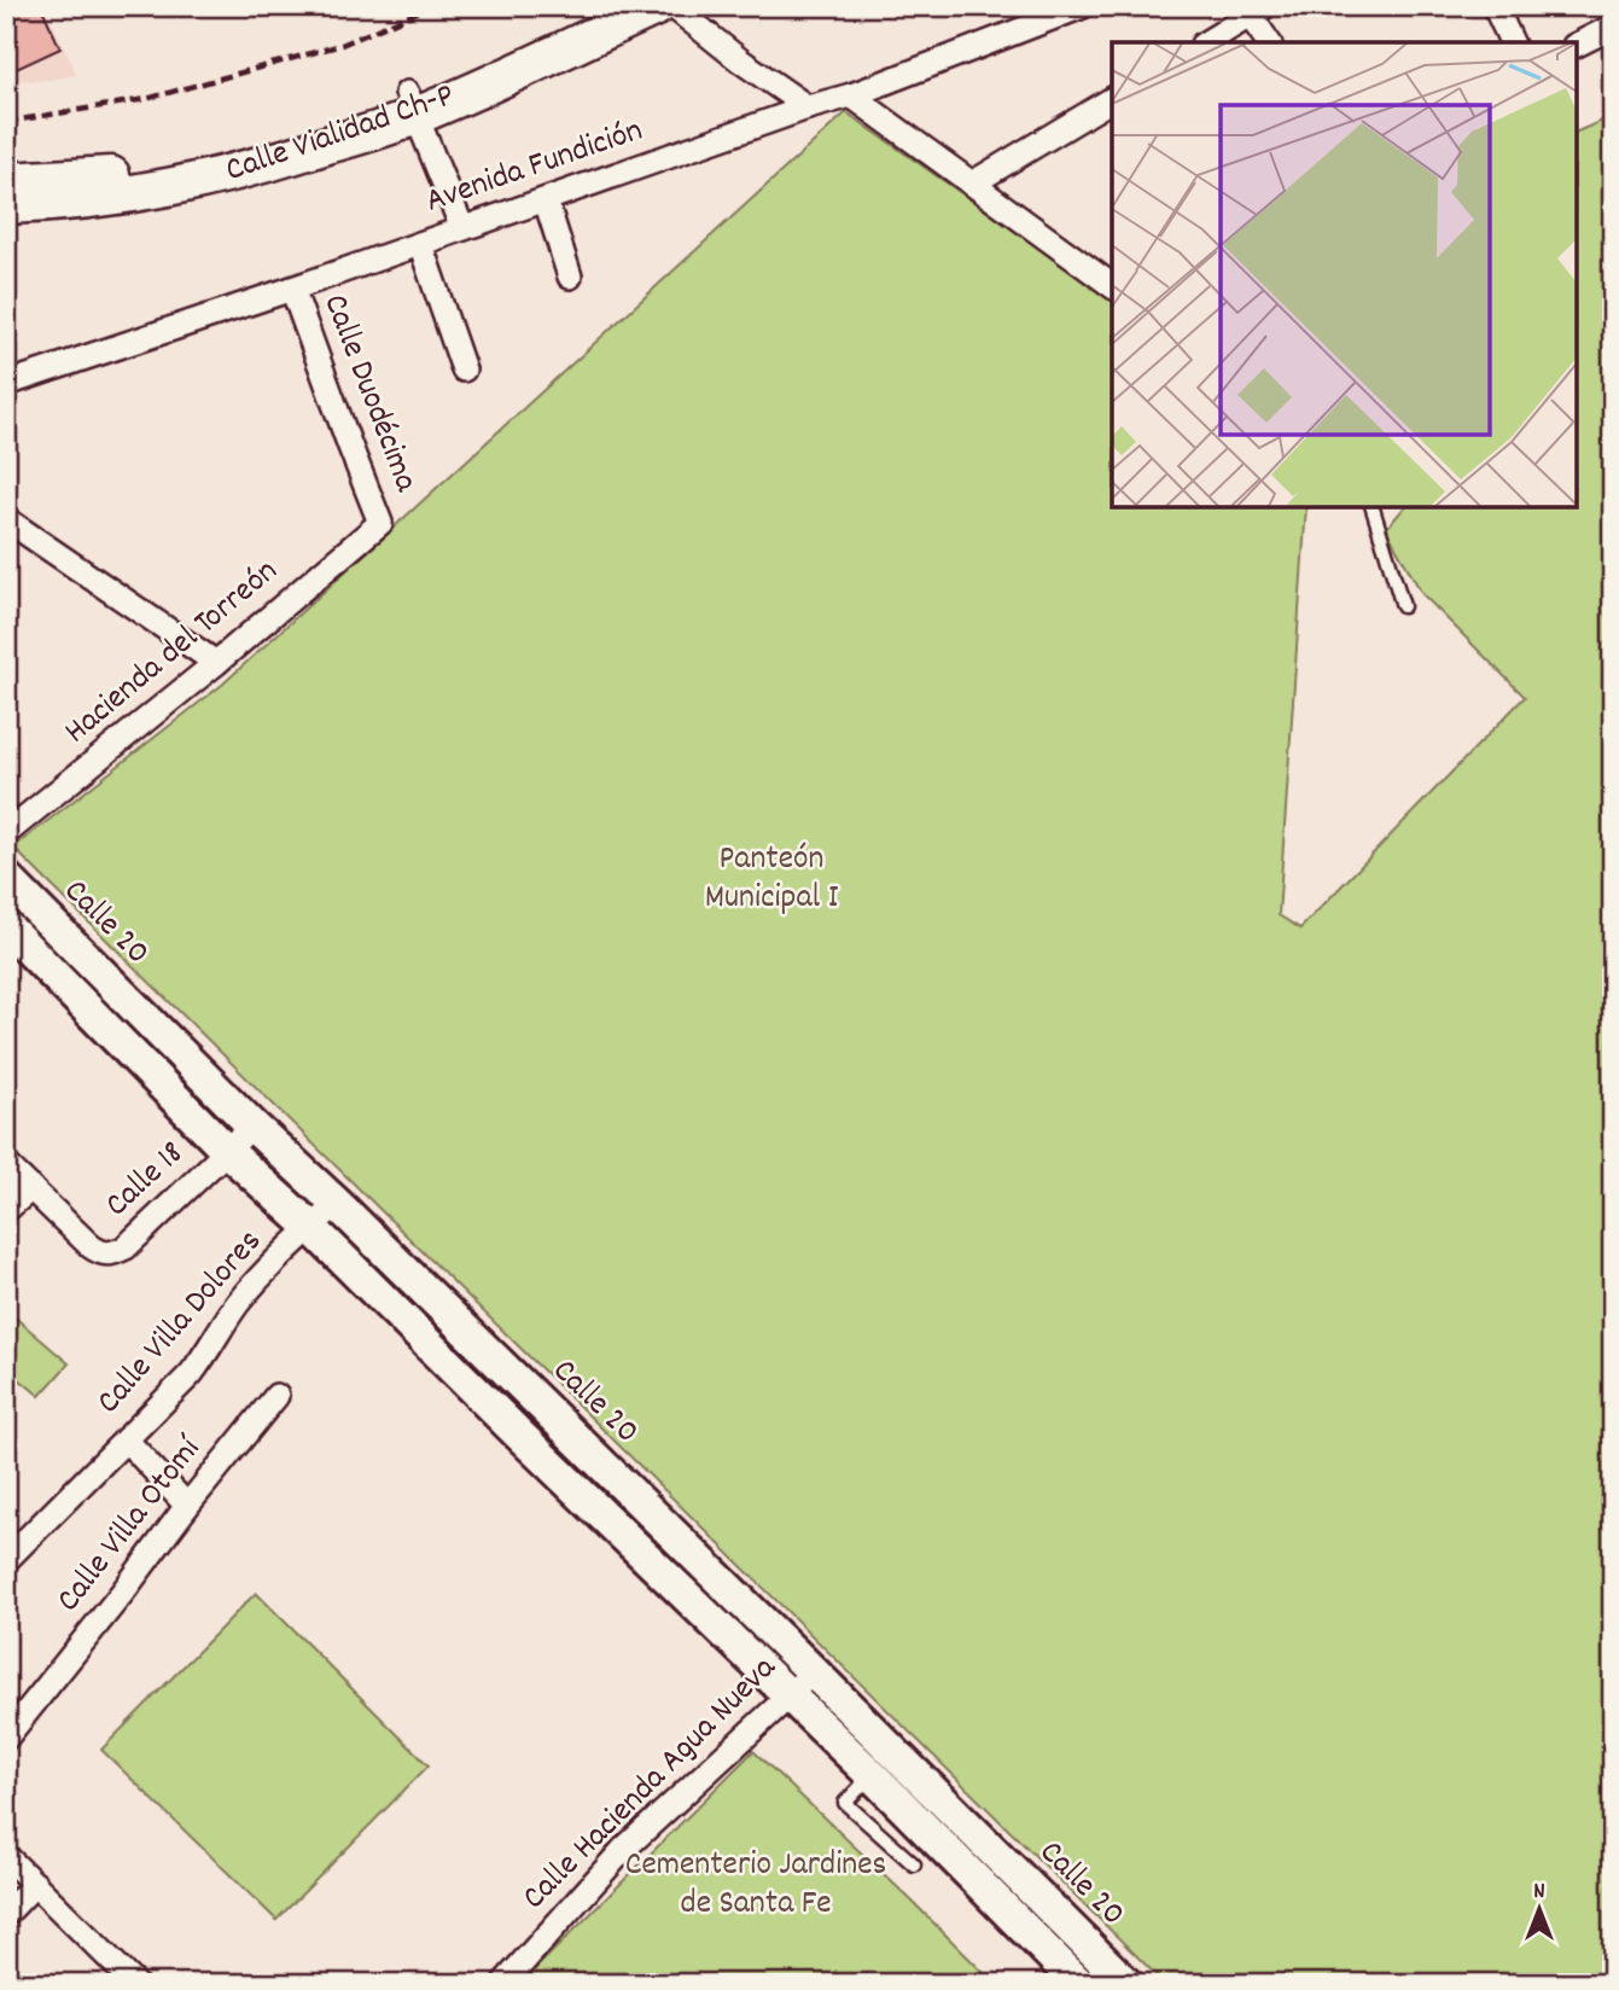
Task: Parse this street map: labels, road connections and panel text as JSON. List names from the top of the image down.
{
  "streets": {
    "main road": ["Calle Vialidad Ch-P", "Calle 20"],
    "street": [
      "Avenida Fundición",
      "Calle Duodécima",
      "Hacienda del Torreón",
      "Calle 18",
      "Calle Villa Dolores",
      "Calle Villa Otomí",
      "Calle Hacienda Agua Nueva"
    ]
  },
  "crossings": [
    ["Avenida Fundición", "Calle Duodécima"],
    ["Calle Duodécima", "Hacienda del Torreón"],
    ["Calle 20", "Calle 18"],
    ["Calle 20", "Calle Villa Dolores"],
    ["Calle 20", "Calle Hacienda Agua Nueva"]
  ],
  "parks": ["Panteón Municipal I", "Cementerio Jardines de Santa Fe"],
  "north": "top"
}
